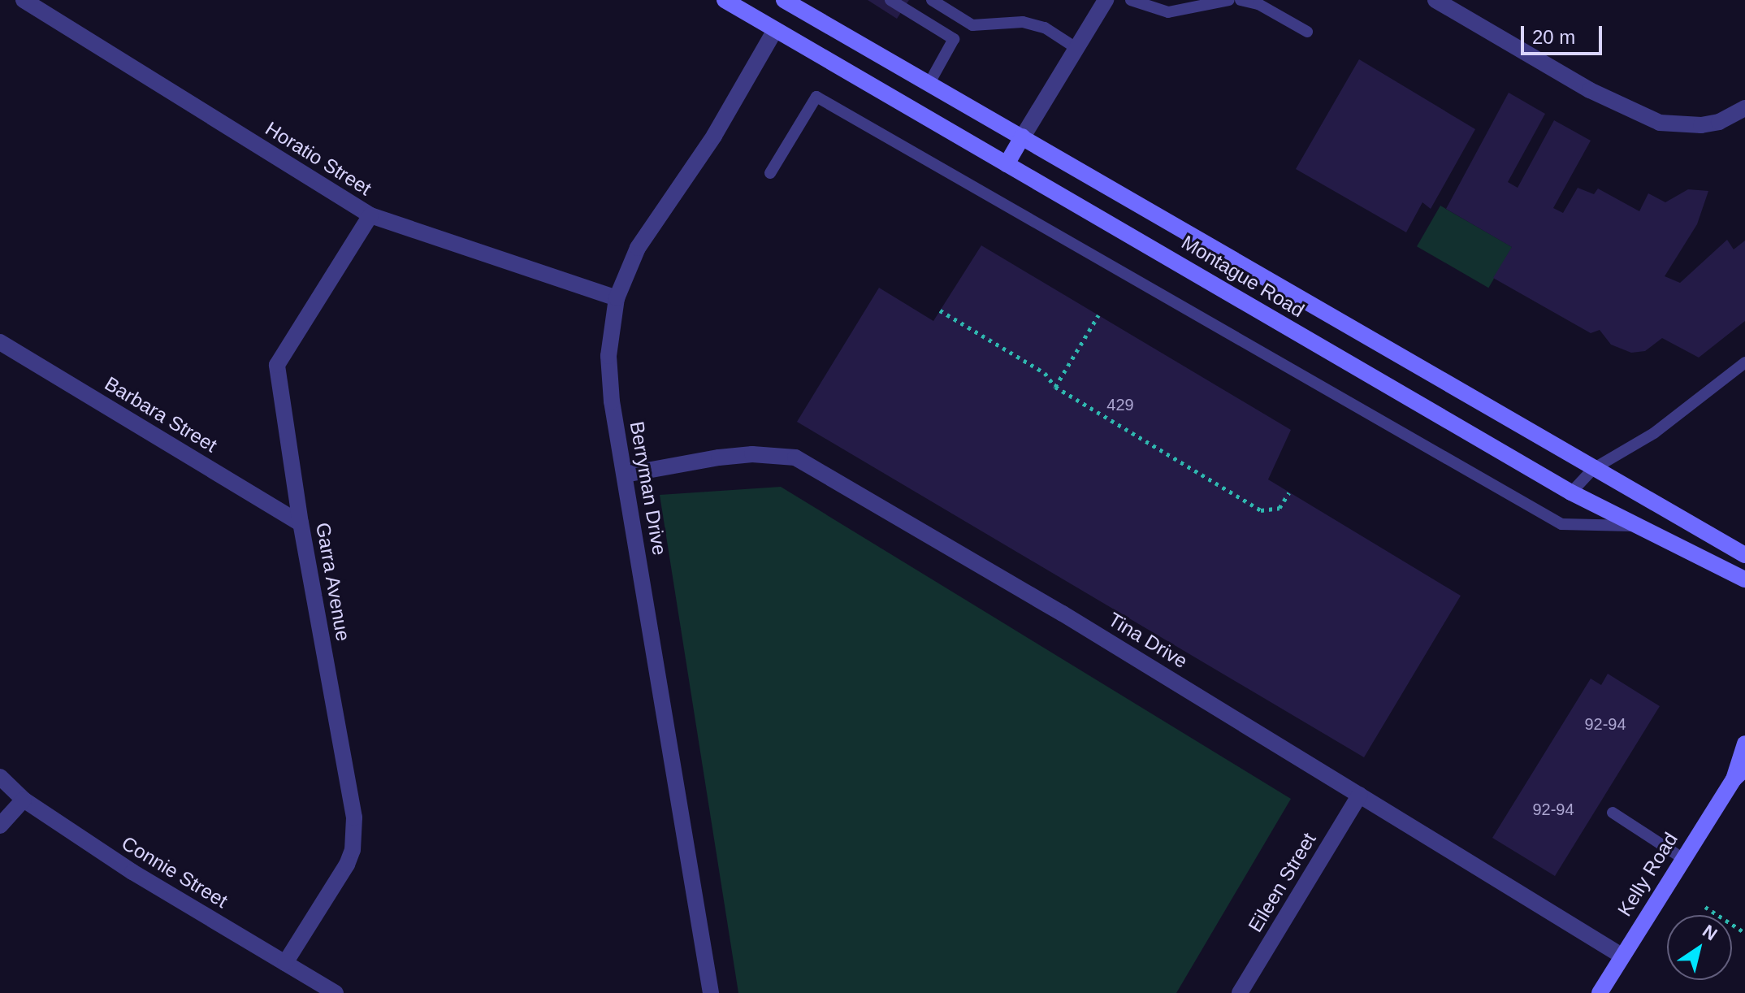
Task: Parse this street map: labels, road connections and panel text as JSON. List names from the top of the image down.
{
  "streets": {
    "main road": ["Montague Road", "Kelly Road"],
    "street": [
      "Horatio Street",
      "Barbara Street",
      "Berryman Drive",
      "Garra Avenue",
      "Tina Drive",
      "Connie Street",
      "Eileen Street"
    ]
  },
  "crossings": [
    ["Horatio Street", "Berryman Drive"],
    ["Horatio Street", "Garra Avenue"],
    ["Montague Road", "Berryman Drive"],
    ["Barbara Street", "Garra Avenue"],
    ["Berryman Drive", "Tina Drive"],
    ["Garra Avenue", "Connie Street"],
    ["Tina Drive", "Kelly Road"],
    ["Tina Drive", "Eileen Street"]
  ],
  "house_numbers": ["429", "92-94", "92-94"],
  "scale_bar": "20 m",
  "north": "top right"
}
